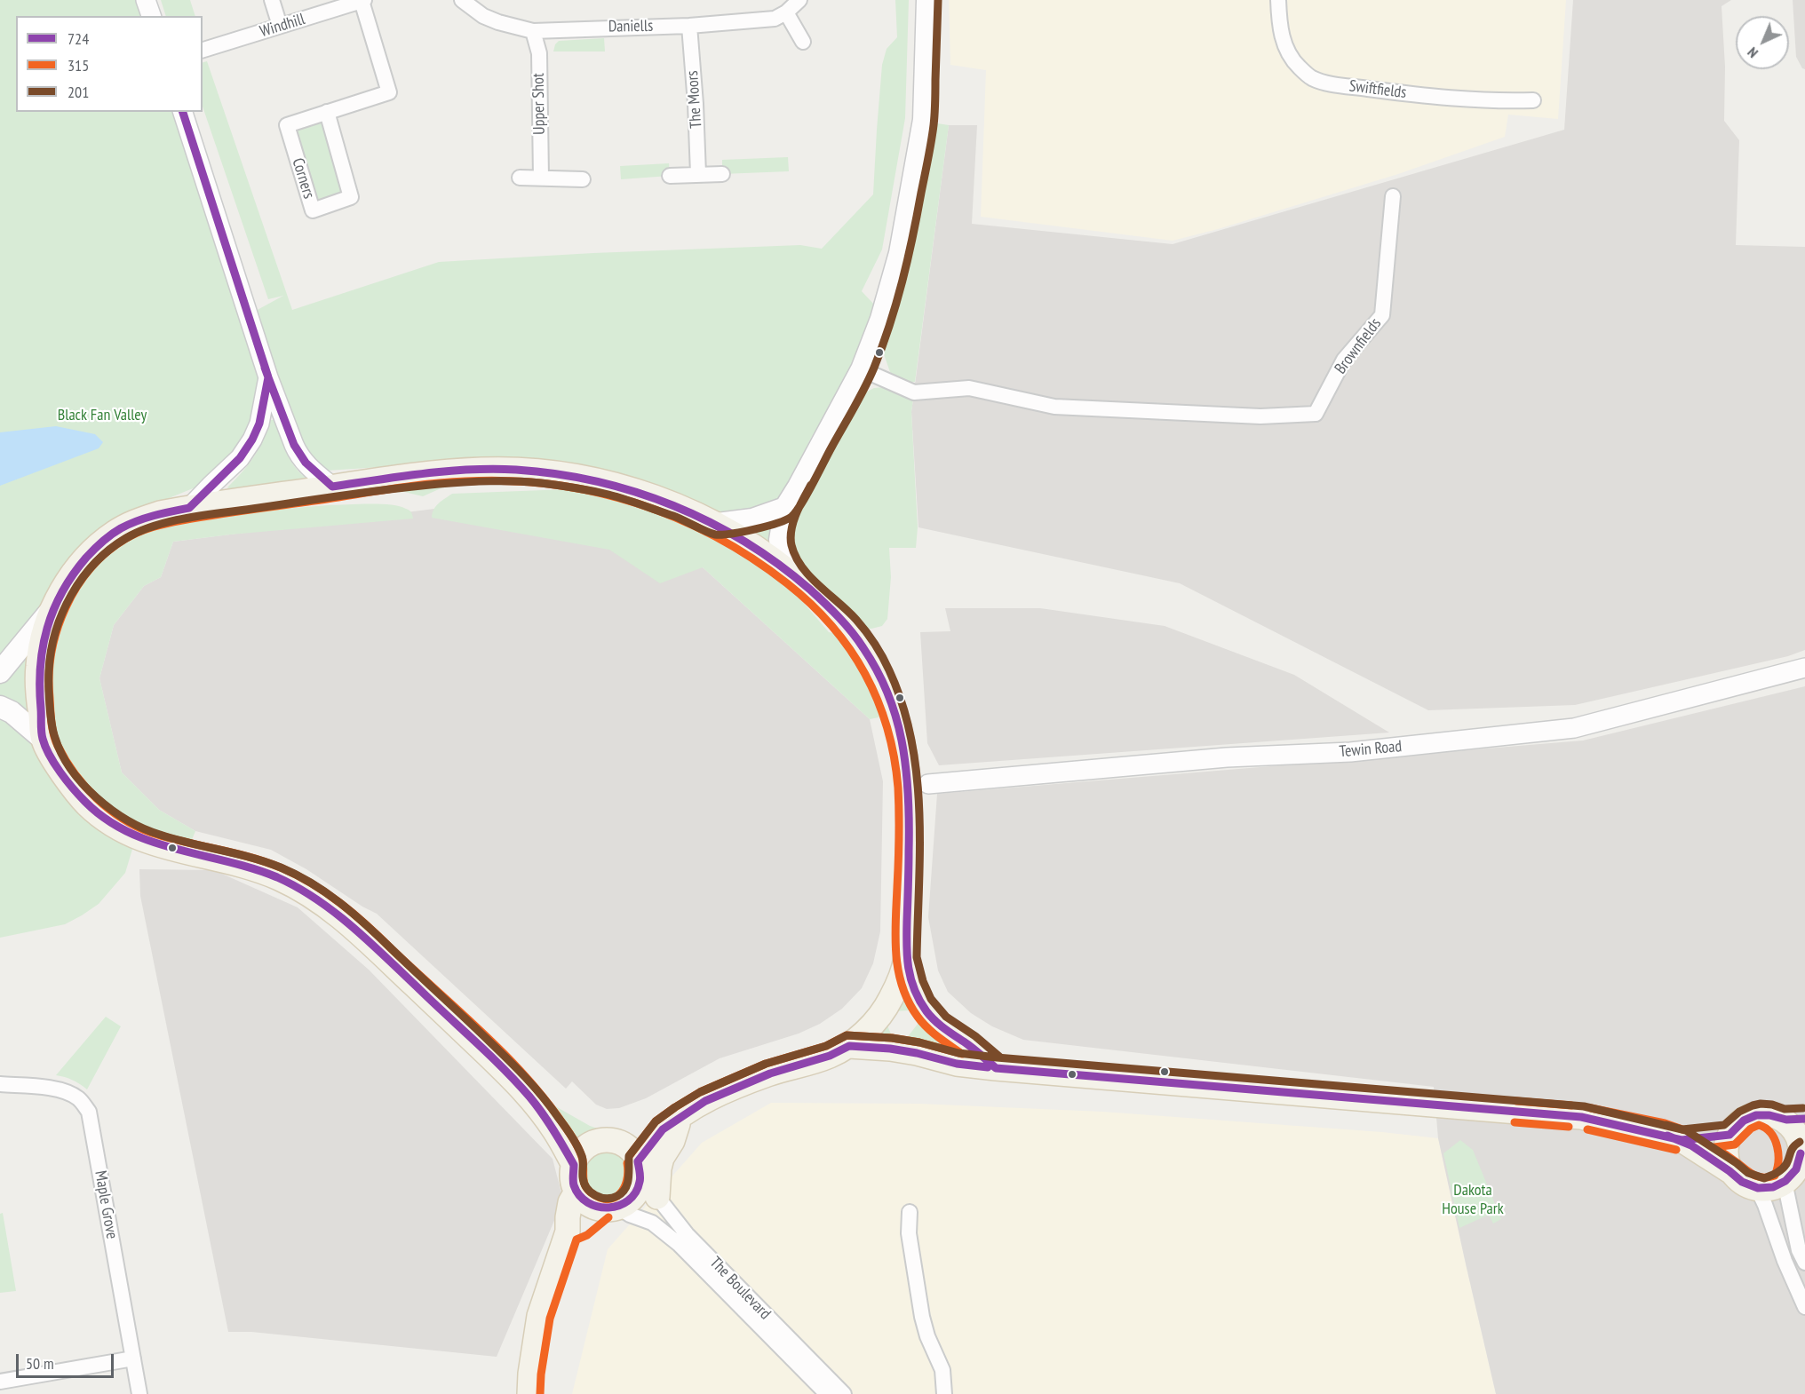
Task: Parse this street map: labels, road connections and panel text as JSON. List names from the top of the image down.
{
  "streets": {
    "street": [
      "Windhill",
      "Daniells",
      "Swiftfields",
      "The Moors",
      "Upper Shot",
      "Corners",
      "Brownfields",
      "Tewin Road",
      "Maple Grove",
      "The Boulevard"
    ]
  },
  "crossings": [
    ["Windhill", "Corners"],
    ["Daniells", "The Moors"],
    ["Daniells", "Upper Shot"]
  ],
  "parks": ["Black Fan Valley", "Dakota House Park"],
  "lines": ["transit line 201", "transit line 724", "transit line 315"],
  "legend": ["724", "315", "201"],
  "scale_bar": "50 m",
  "north": "bottom left"
}
